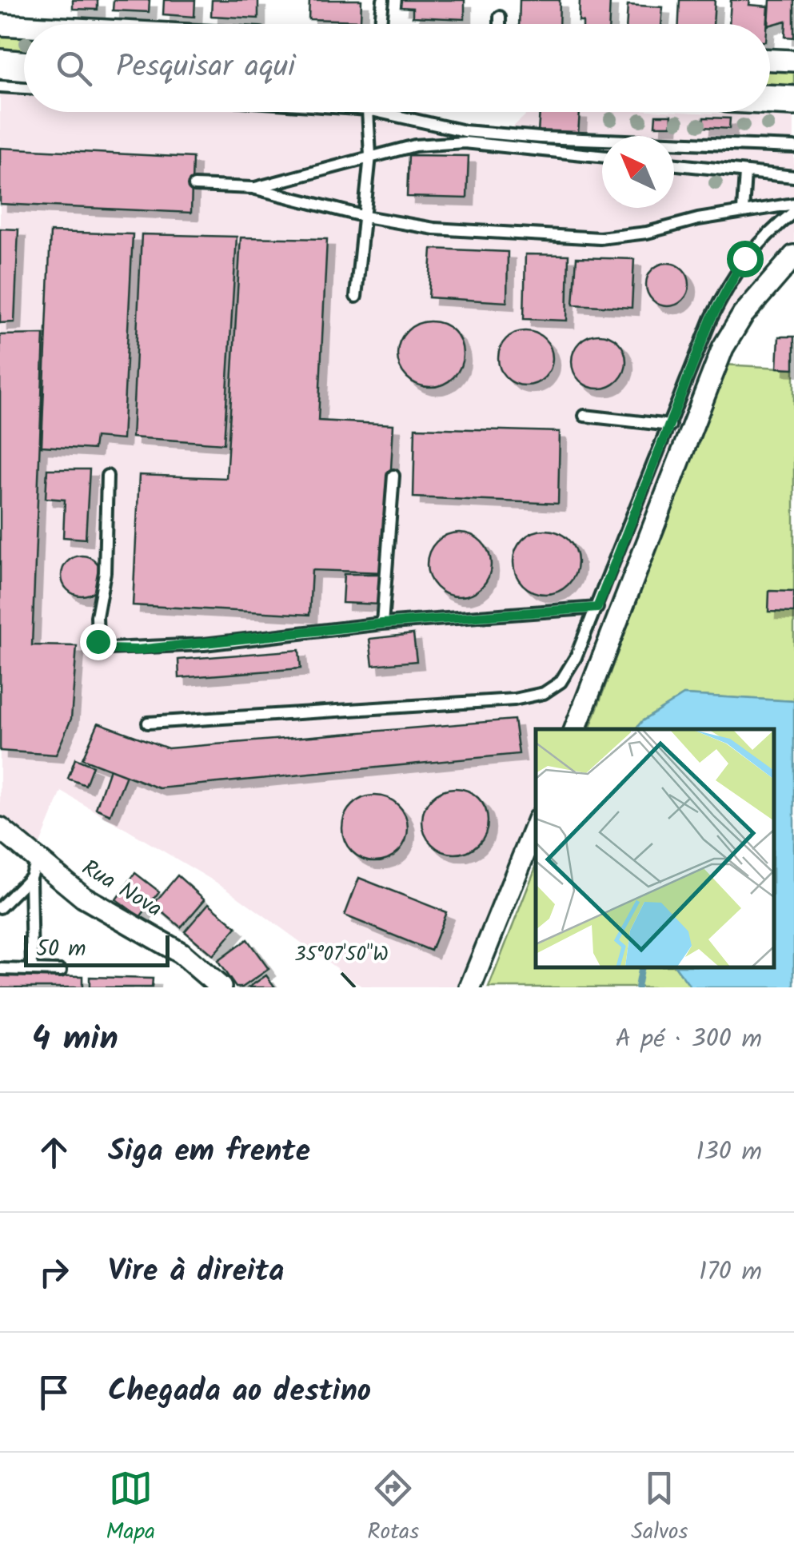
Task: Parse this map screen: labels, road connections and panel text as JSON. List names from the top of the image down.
{
  "streets": {
    "street": ["Rua Nova"]
  },
  "scale_bar": "50 m",
  "north": "top left",
  "page": {
    "search": "Pesquisar aqui",
    "scale": "50 m",
    "heading": ["4 min", "A pé · 300 m"],
    "list": [
      ["Siga em frente", "130 m"],
      ["Vire à direita", "170 m"],
      "Chegada ao destino"
    ],
    "nav": ["Mapa", "Rotas", "Salvos"]
  },
  "coordinates": ["35°07'50\"W"]
}
